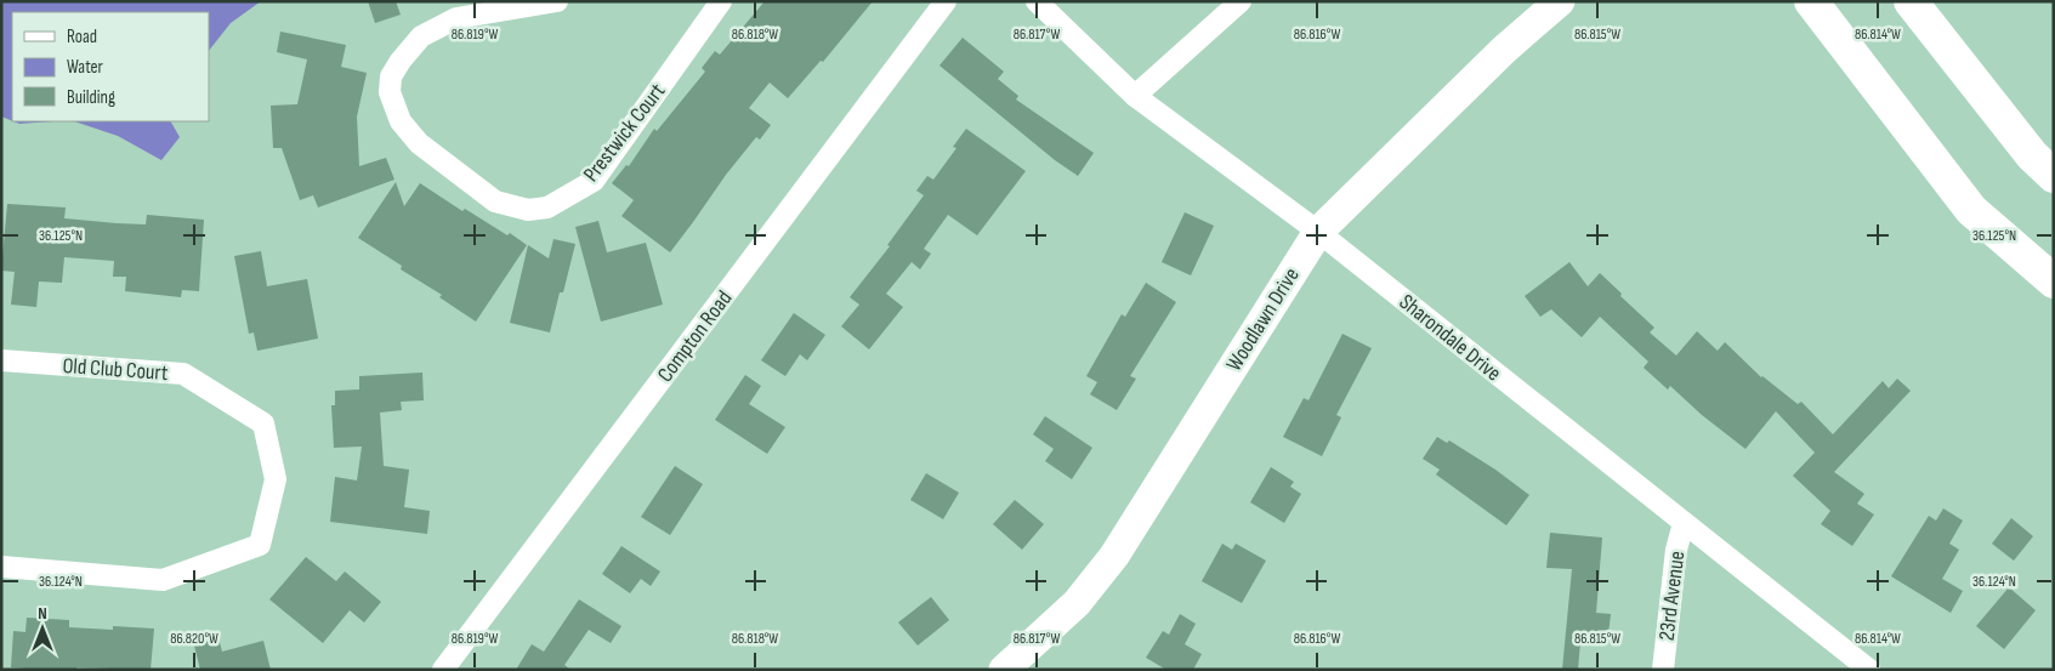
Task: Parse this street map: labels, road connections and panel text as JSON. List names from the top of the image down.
{
  "streets": {
    "main road": ["Woodlawn Drive"],
    "street": [
      "Prestwick Court",
      "Compton Road",
      "Sharondale Drive",
      "Old Club Court",
      "23rd Avenue"
    ]
  },
  "crossings": [
    ["Woodlawn Drive", "Sharondale Drive"],
    ["Sharondale Drive", "23rd Avenue"]
  ],
  "legend": ["Road", "Water", "Building"],
  "north": "top",
  "coordinates": [
    "86.819°W",
    "86.818°W",
    "86.817°W",
    "86.816°W",
    "86.815°W",
    "86.814°W",
    "36.125°N",
    "36.124°N",
    "86.820°W"
  ]
}
